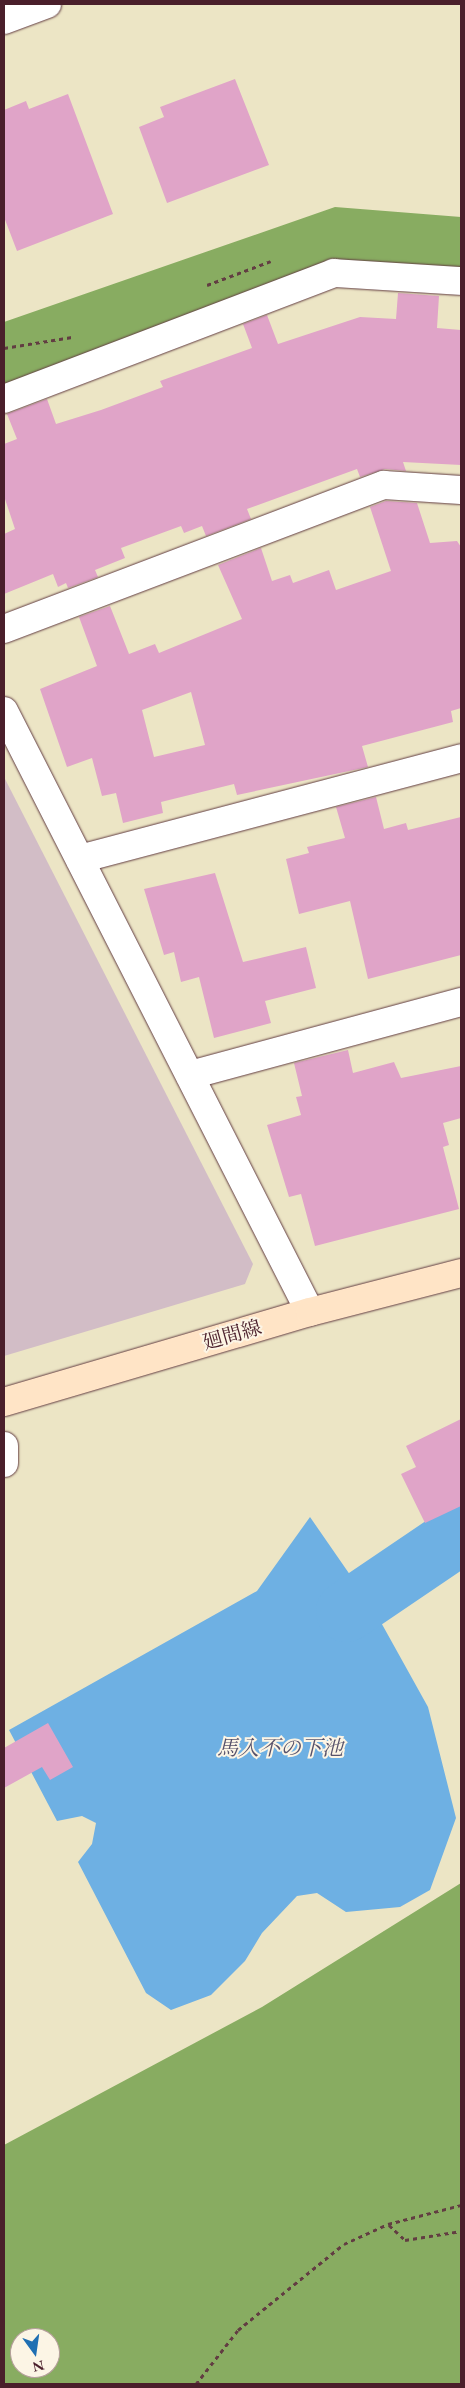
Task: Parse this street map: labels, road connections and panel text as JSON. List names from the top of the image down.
{
  "streets": {
    "street": ["廻間線"]
  },
  "water": ["馬入不の下池"],
  "north": "bottom"
}
